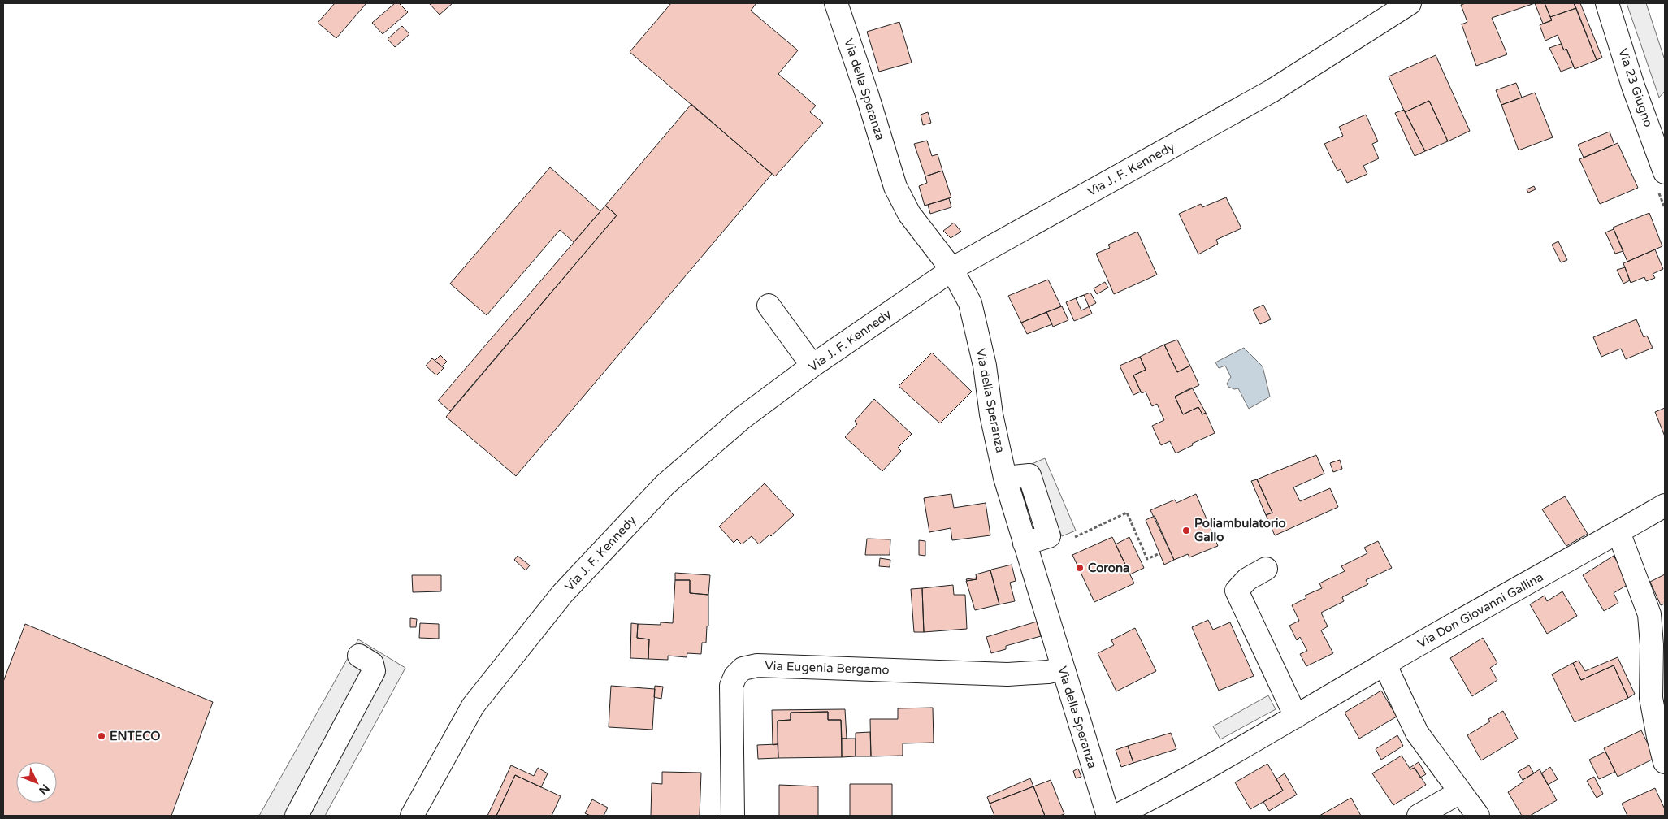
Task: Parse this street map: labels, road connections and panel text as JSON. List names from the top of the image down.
{
  "streets": {
    "street": [
      "Via 23 Giugno",
      "Via della Speranza",
      "Via J. F. Kennedy",
      "Via Don Giovanni Gallina",
      "Via Eugenia Bergamo"
    ]
  },
  "crossings": [
    ["Via della Speranza", "Via J. F. Kennedy"],
    ["Via della Speranza", "Via Eugenia Bergamo"]
  ],
  "places": ["Poliambulatorio Gallo", "Corona", "ENTECO"],
  "north": "bottom right"
}
